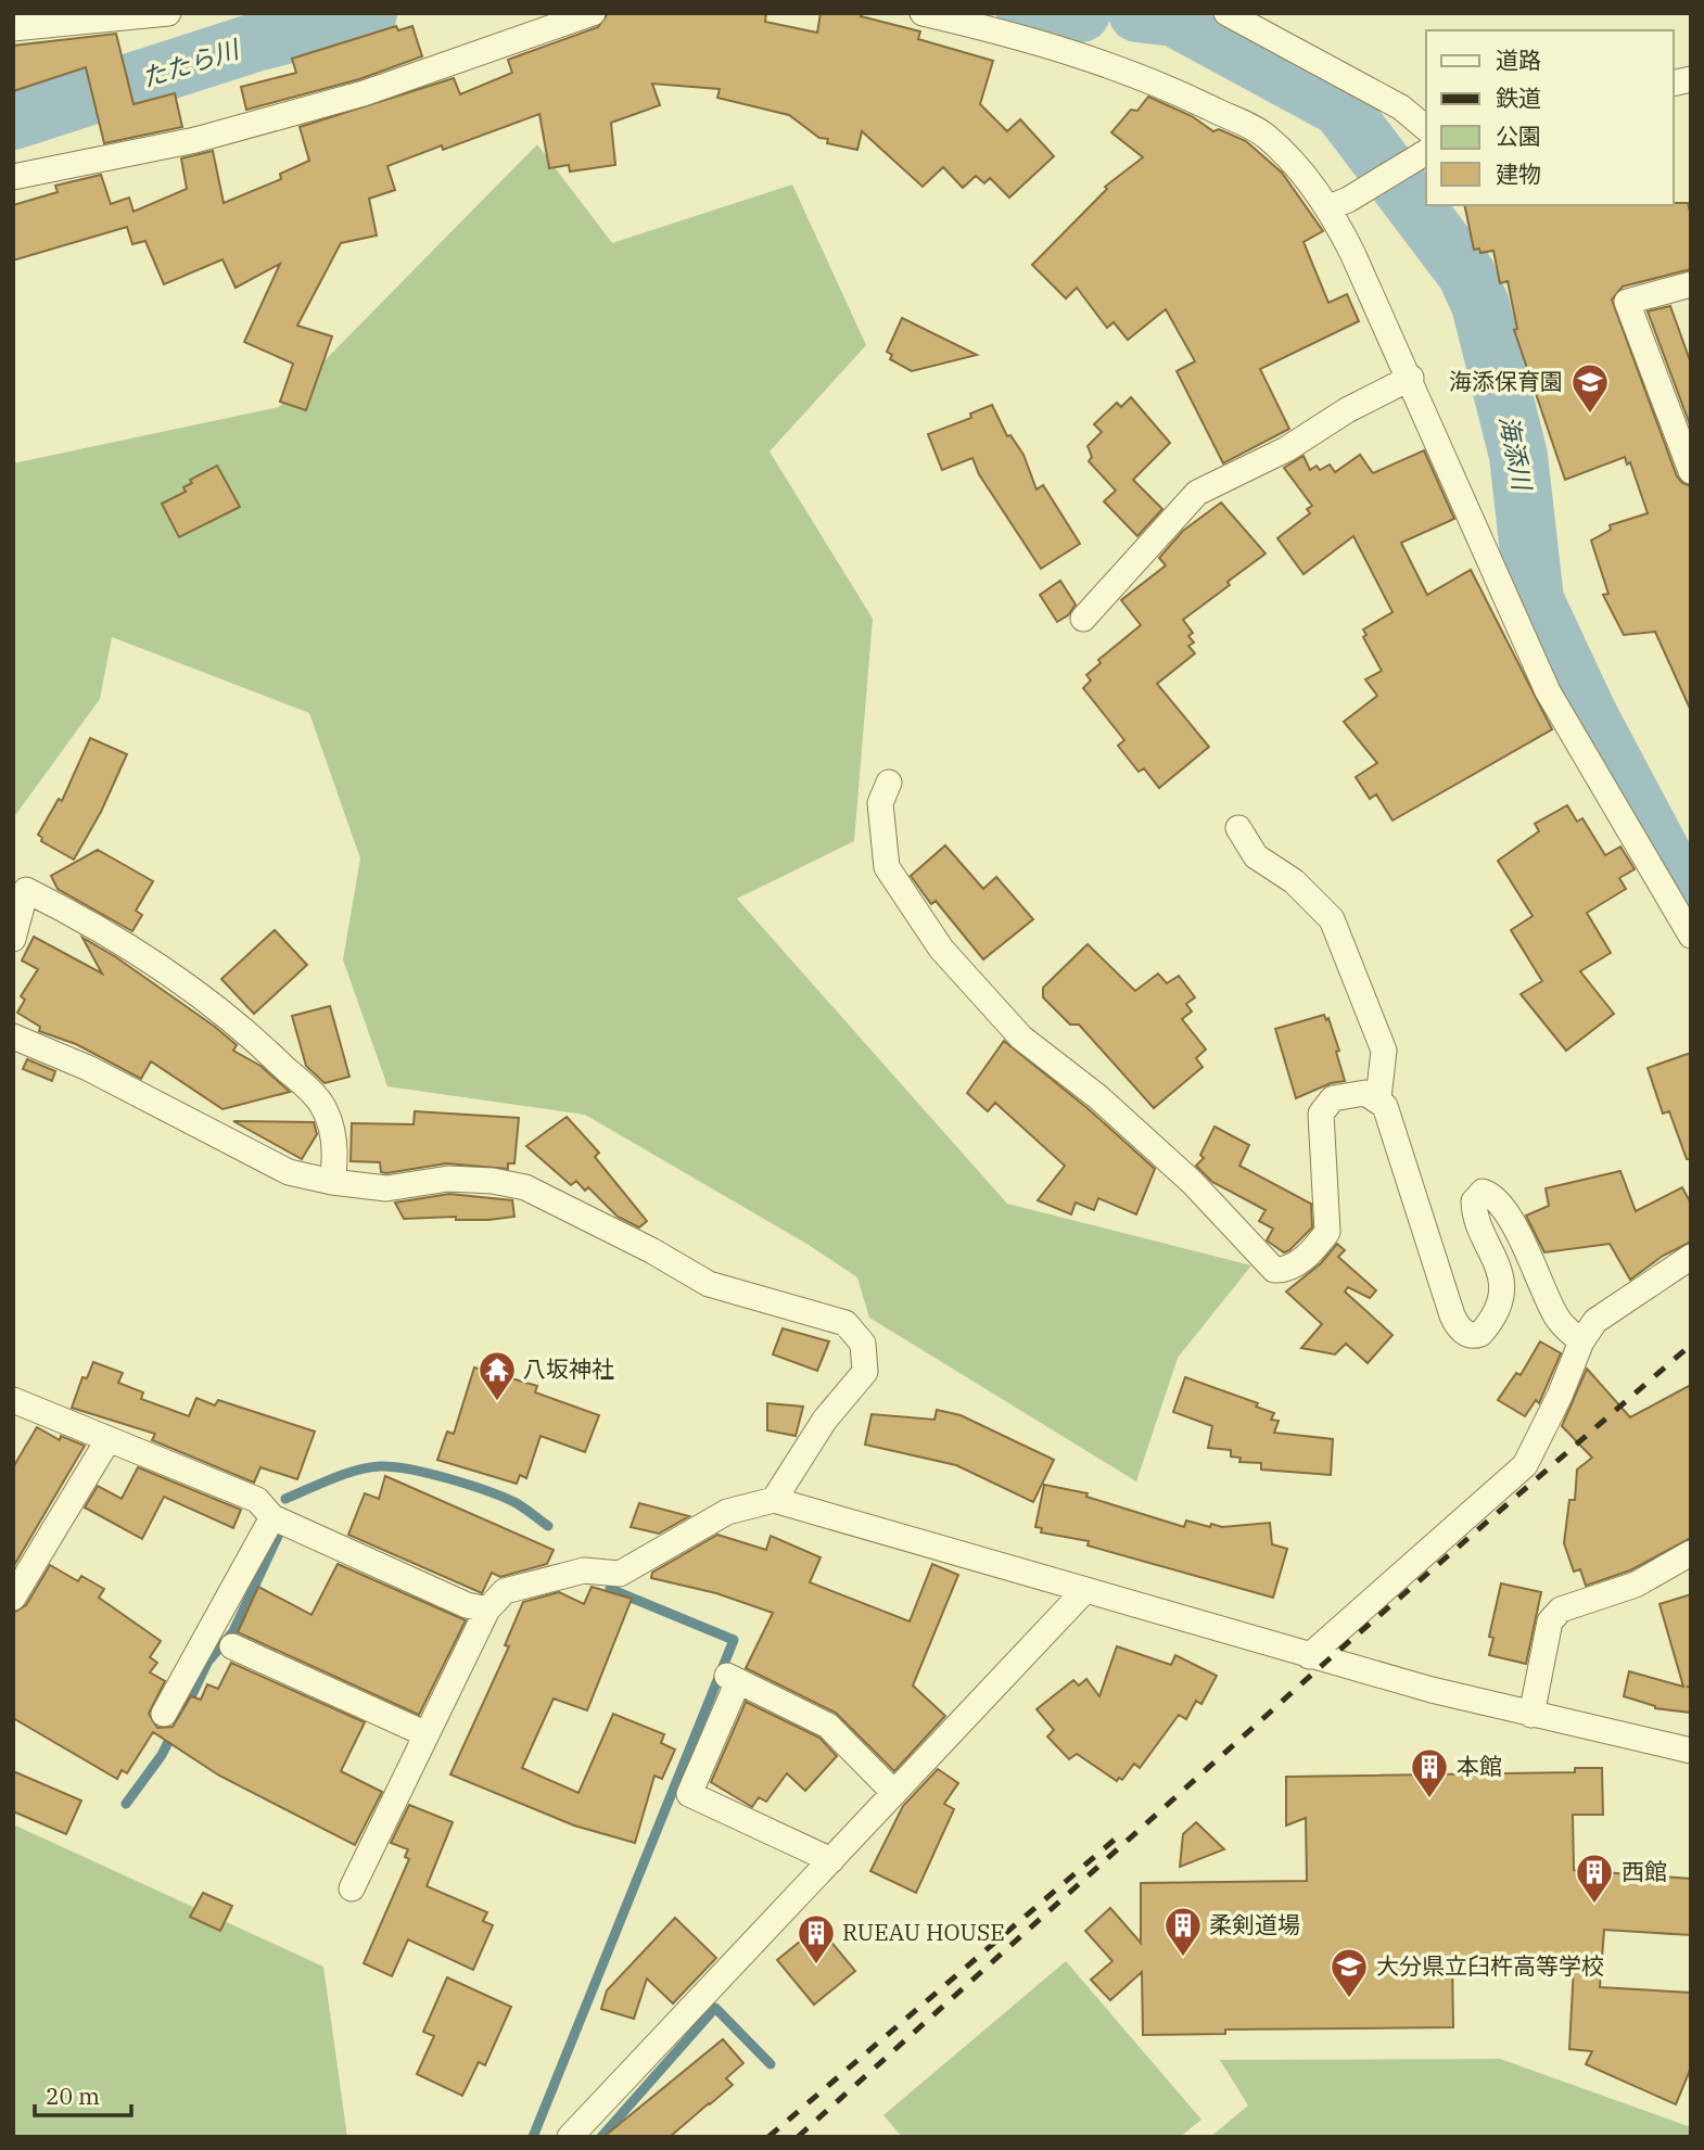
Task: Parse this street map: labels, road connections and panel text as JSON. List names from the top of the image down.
{
  "water": ["たたら川", "海添川"],
  "places": {
    "school or university": ["海添保育園", "大分県立臼杵高等学校"],
    "temple": ["八坂神社"],
    "building": [
      "本館",
      "西館",
      "柔剣道場",
      "RUEAU HOUSE"
    ]
  },
  "legend": [
    "道路",
    "鉄道",
    "公園",
    "建物"
  ],
  "scale_bar": "20 m"
}
